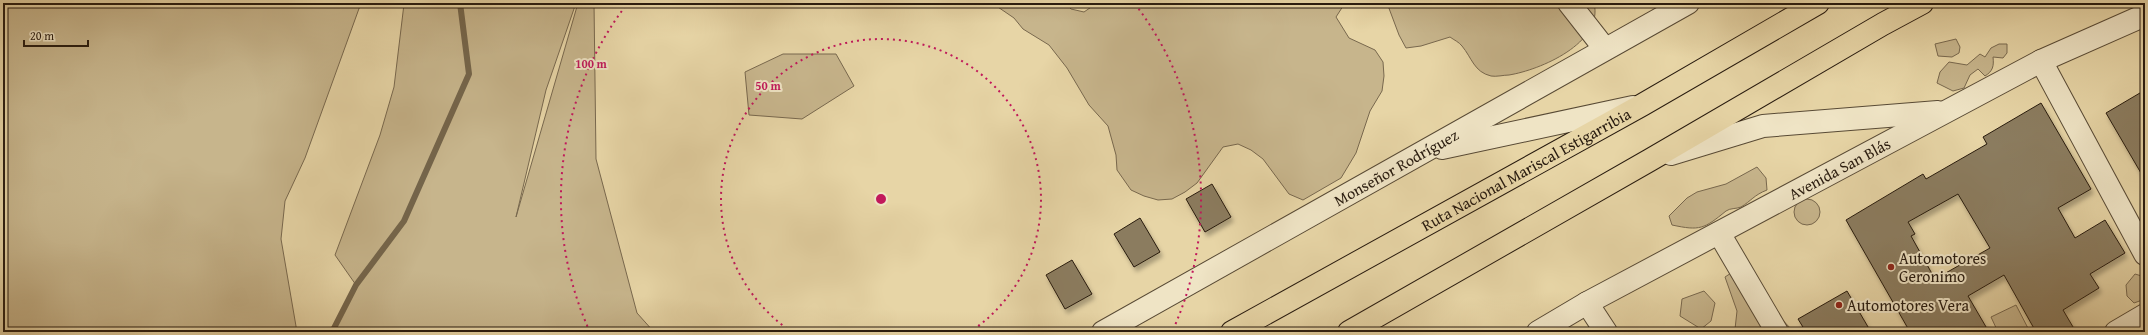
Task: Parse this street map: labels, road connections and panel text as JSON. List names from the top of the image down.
{
  "streets": {
    "highway": ["Ruta Nacional Mariscal Estigarribia"],
    "street": ["Monseñor Rodríguez", "Avenida San Blás"]
  },
  "places": ["Automotores Geronimo", "Automotores Vera"],
  "scale_bar": "20 m",
  "rings": ["100 m", "50 m"]
}
